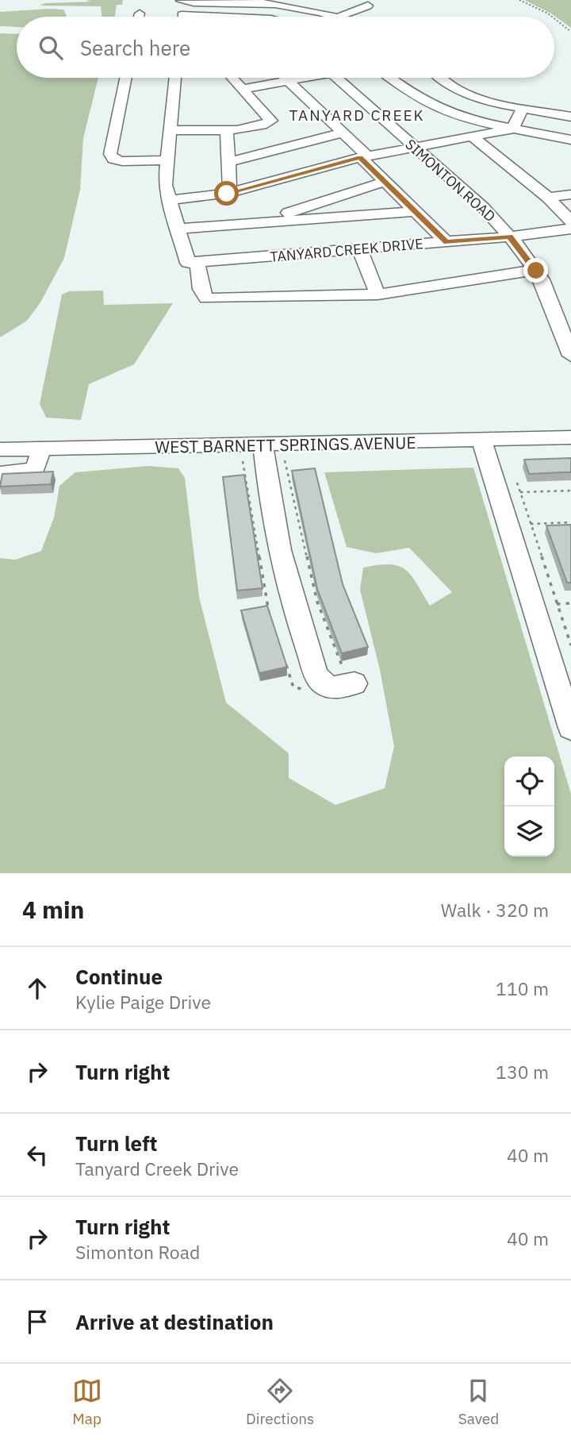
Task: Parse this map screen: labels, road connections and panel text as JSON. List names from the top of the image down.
{
  "streets": {
    "street": ["SIMONTON ROAD", "TANYARD CREEK DRIVE", "WEST BARNETT SPRINGS AVENUE"]
  },
  "crossings": [
    ["SIMONTON ROAD", "TANYARD CREEK DRIVE"]
  ],
  "districts": ["TANYARD CREEK"],
  "page": {
    "search": "Search here",
    "heading": ["4 min", "Walk · 320 m"],
    "list": [
      ["Continue", "Kylie Paige Drive", "110 m"],
      ["Turn right", "130 m"],
      ["Turn left", "Tanyard Creek Drive", "40 m"],
      ["Turn right", "Simonton Road", "40 m"],
      "Arrive at destination"
    ],
    "nav": ["Map", "Directions", "Saved"]
  }
}
